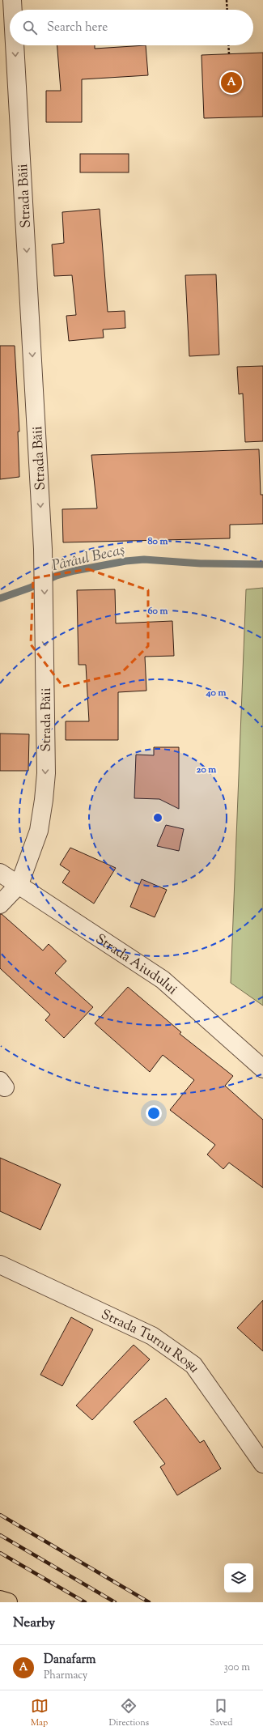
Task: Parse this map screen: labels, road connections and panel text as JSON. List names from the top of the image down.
{
  "streets": {
    "street": ["Strada Băii", "Strada Aiudului", "Strada Turnu Roșu"]
  },
  "crossings": [
    ["Strada Băii", "Strada Aiudului"]
  ],
  "one_way": ["Strada Băii"],
  "water": ["Pârâul Becaș"],
  "page": {
    "search": "Search here",
    "pins": "A",
    "heading": "Nearby",
    "list": [
      {
        "mark": "A",
        "name": "Danafarm",
        "note": "Pharmacy",
        "value": "300 m"
      }
    ],
    "nav": ["Map", "Directions", "Saved"]
  },
  "rings": [
    "80 m",
    "60 m",
    "40 m",
    "20 m"
  ]
}
